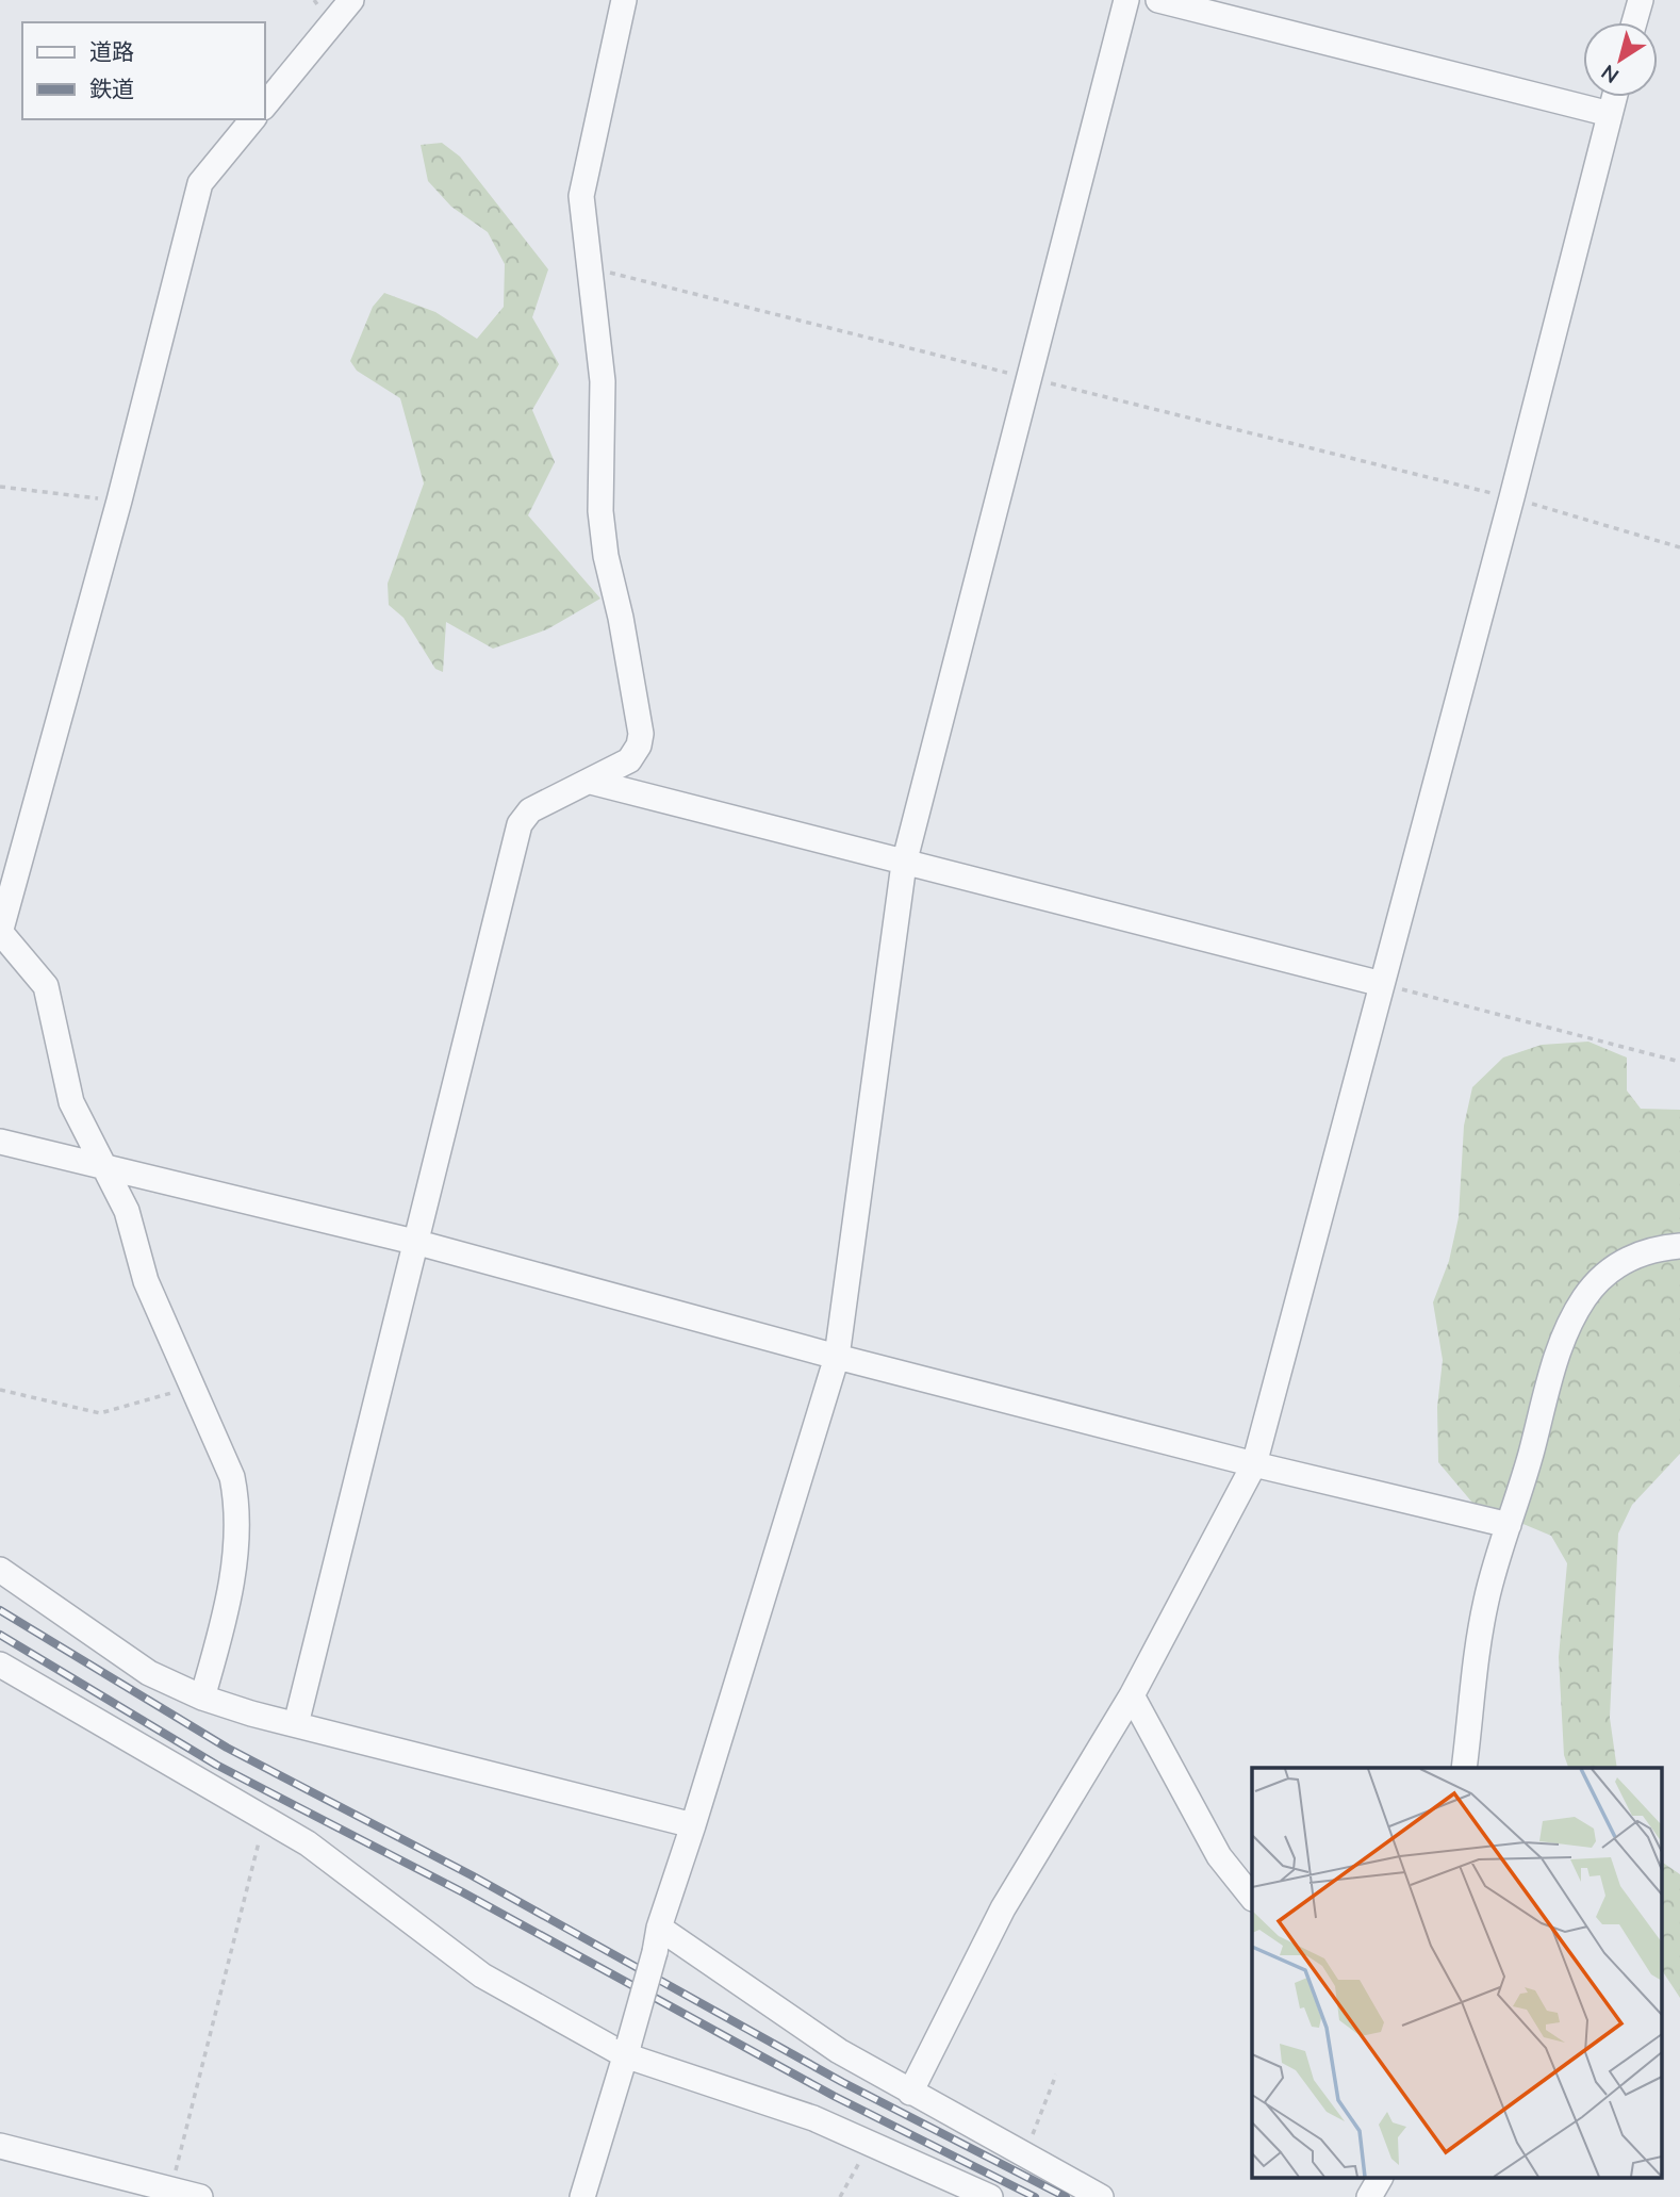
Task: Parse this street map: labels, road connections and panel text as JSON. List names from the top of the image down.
{
  "legend": ["道路", "鉄道"],
  "north": "bottom left"
}
